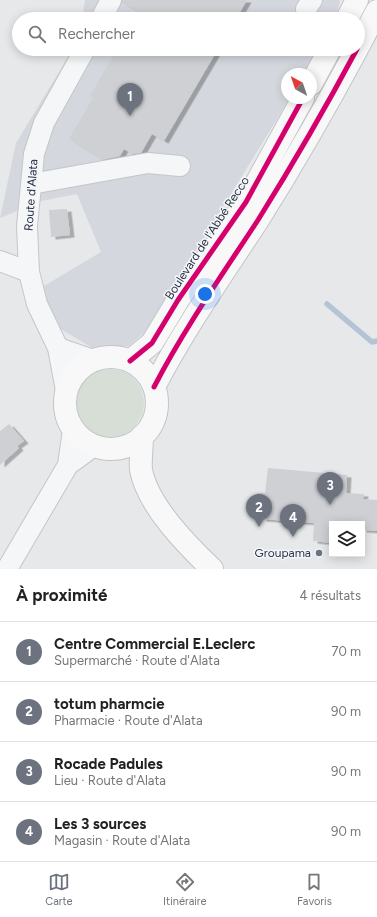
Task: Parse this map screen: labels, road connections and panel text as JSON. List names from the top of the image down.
{
  "streets": {
    "main road": ["Boulevard de l'Abbé Recco"],
    "street": ["Route d'Alata"]
  },
  "crossings": [
    ["Route d'Alata", "Boulevard de l'Abbé Recco"]
  ],
  "places": ["Groupama"],
  "north": "top left",
  "page": {
    "search": "Rechercher",
    "pins": [
      "1",
      "3",
      "2",
      "4"
    ],
    "heading": ["À proximité", "4 résultats"],
    "list": [
      {
        "mark": "1",
        "name": "Centre Commercial E.Leclerc",
        "note": "Supermarché · Route d'Alata",
        "value": "70 m"
      },
      {
        "mark": "2",
        "name": "totum pharmcie",
        "note": "Pharmacie · Route d'Alata",
        "value": "90 m"
      },
      {
        "mark": "3",
        "name": "Rocade Padules",
        "note": "Lieu · Route d'Alata",
        "value": "90 m"
      },
      {
        "mark": "4",
        "name": "Les 3 sources",
        "note": "Magasin · Route d'Alata",
        "value": "90 m"
      }
    ],
    "nav": ["Carte", "Itinéraire", "Favoris"]
  }
}
